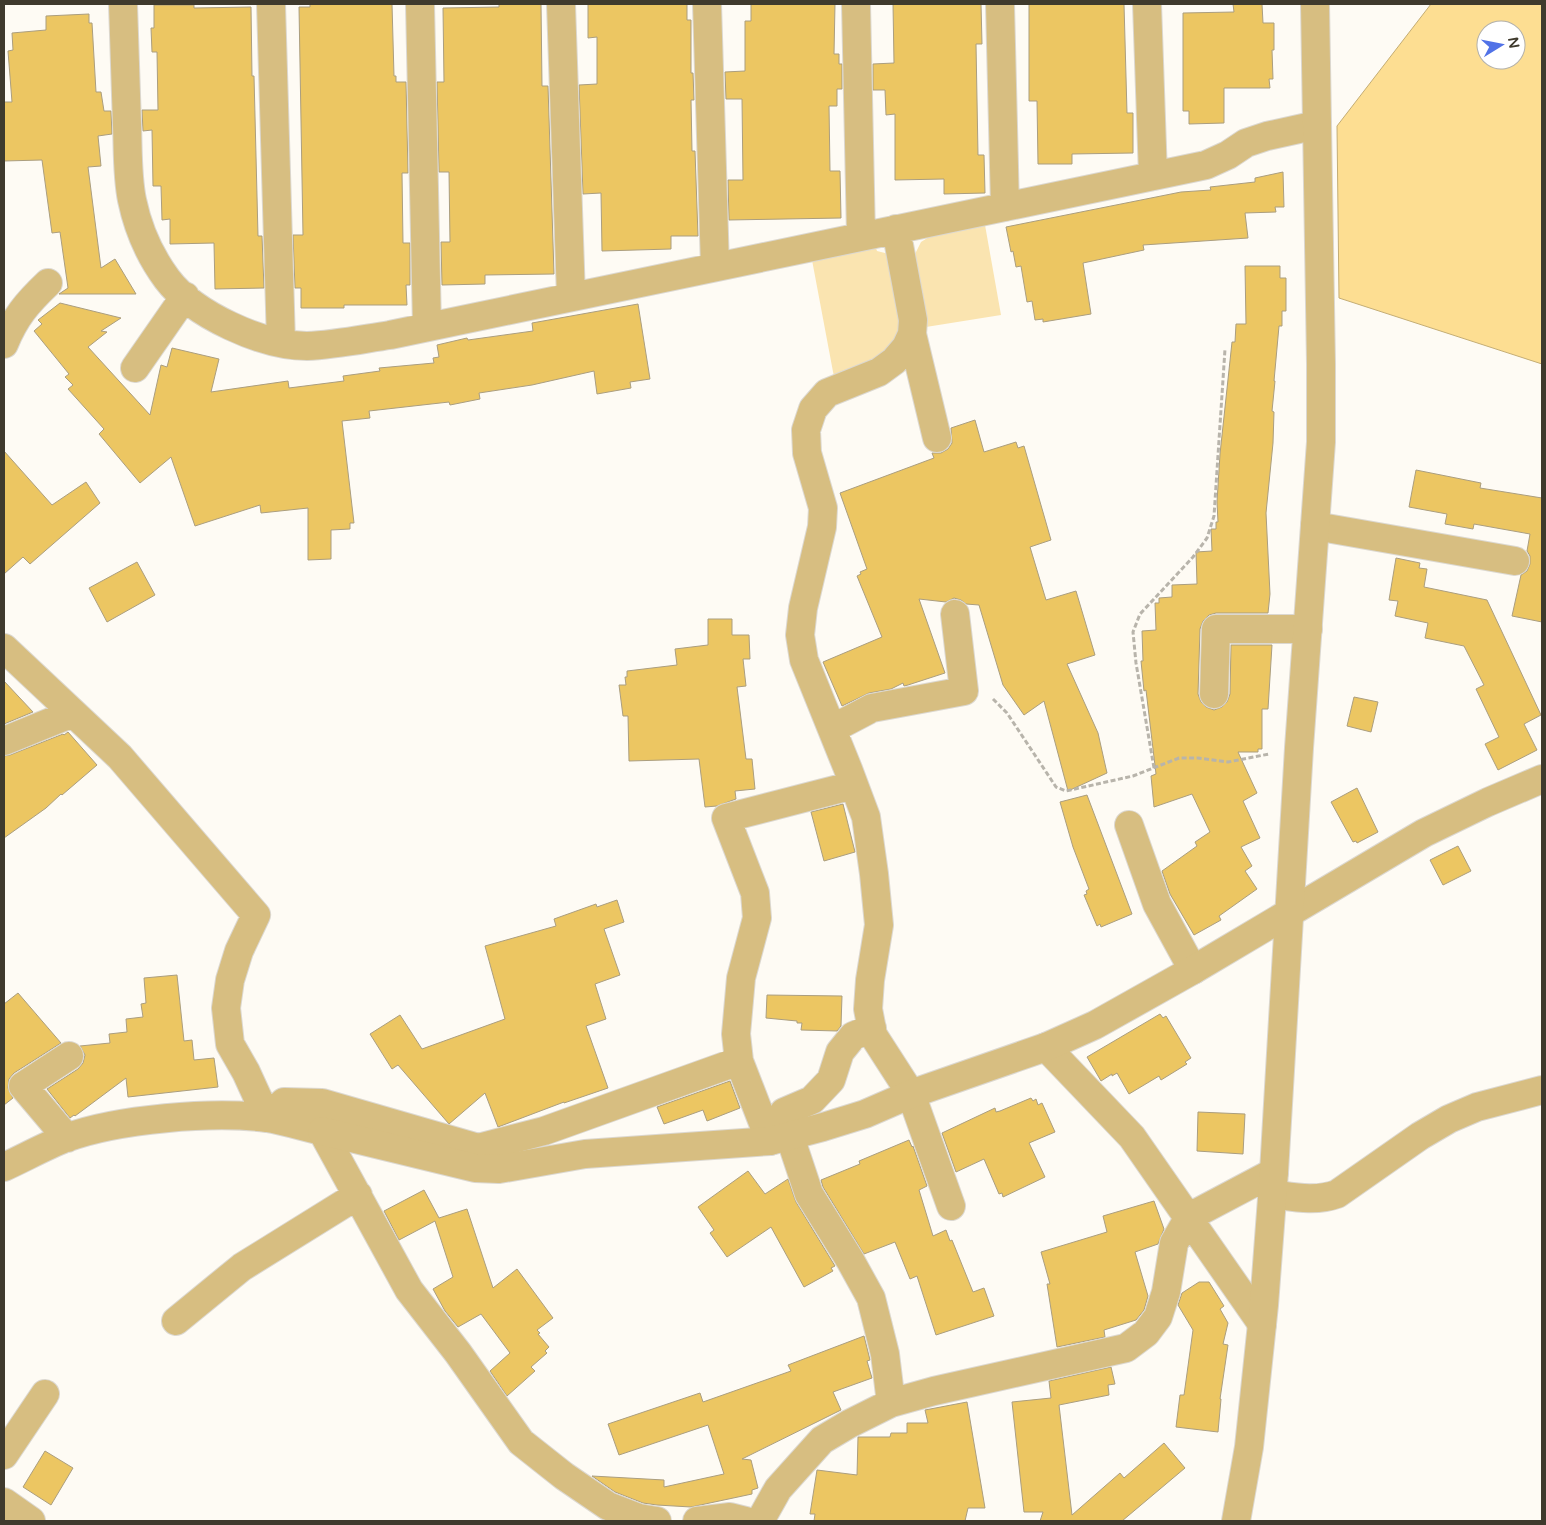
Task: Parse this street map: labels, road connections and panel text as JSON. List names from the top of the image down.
{
  "north": "right"
}
